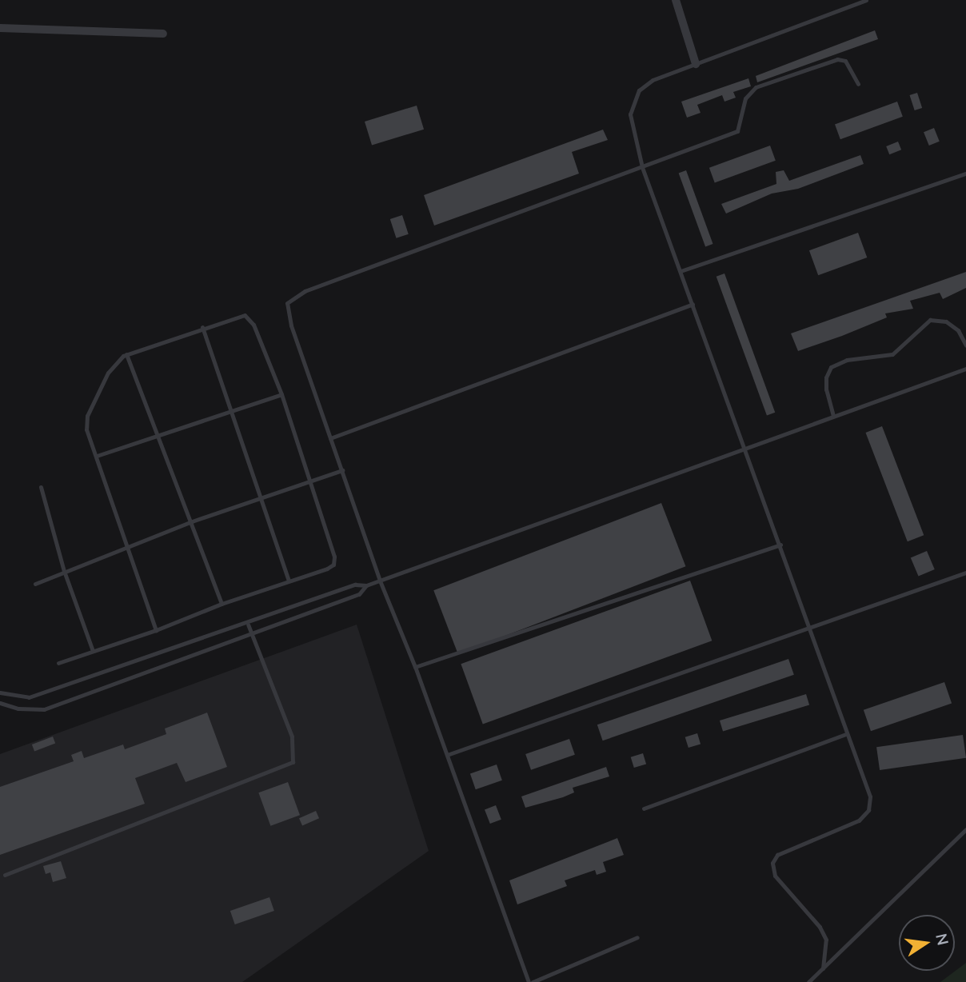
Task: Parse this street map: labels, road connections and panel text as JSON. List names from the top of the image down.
{
  "north": "right"
}
